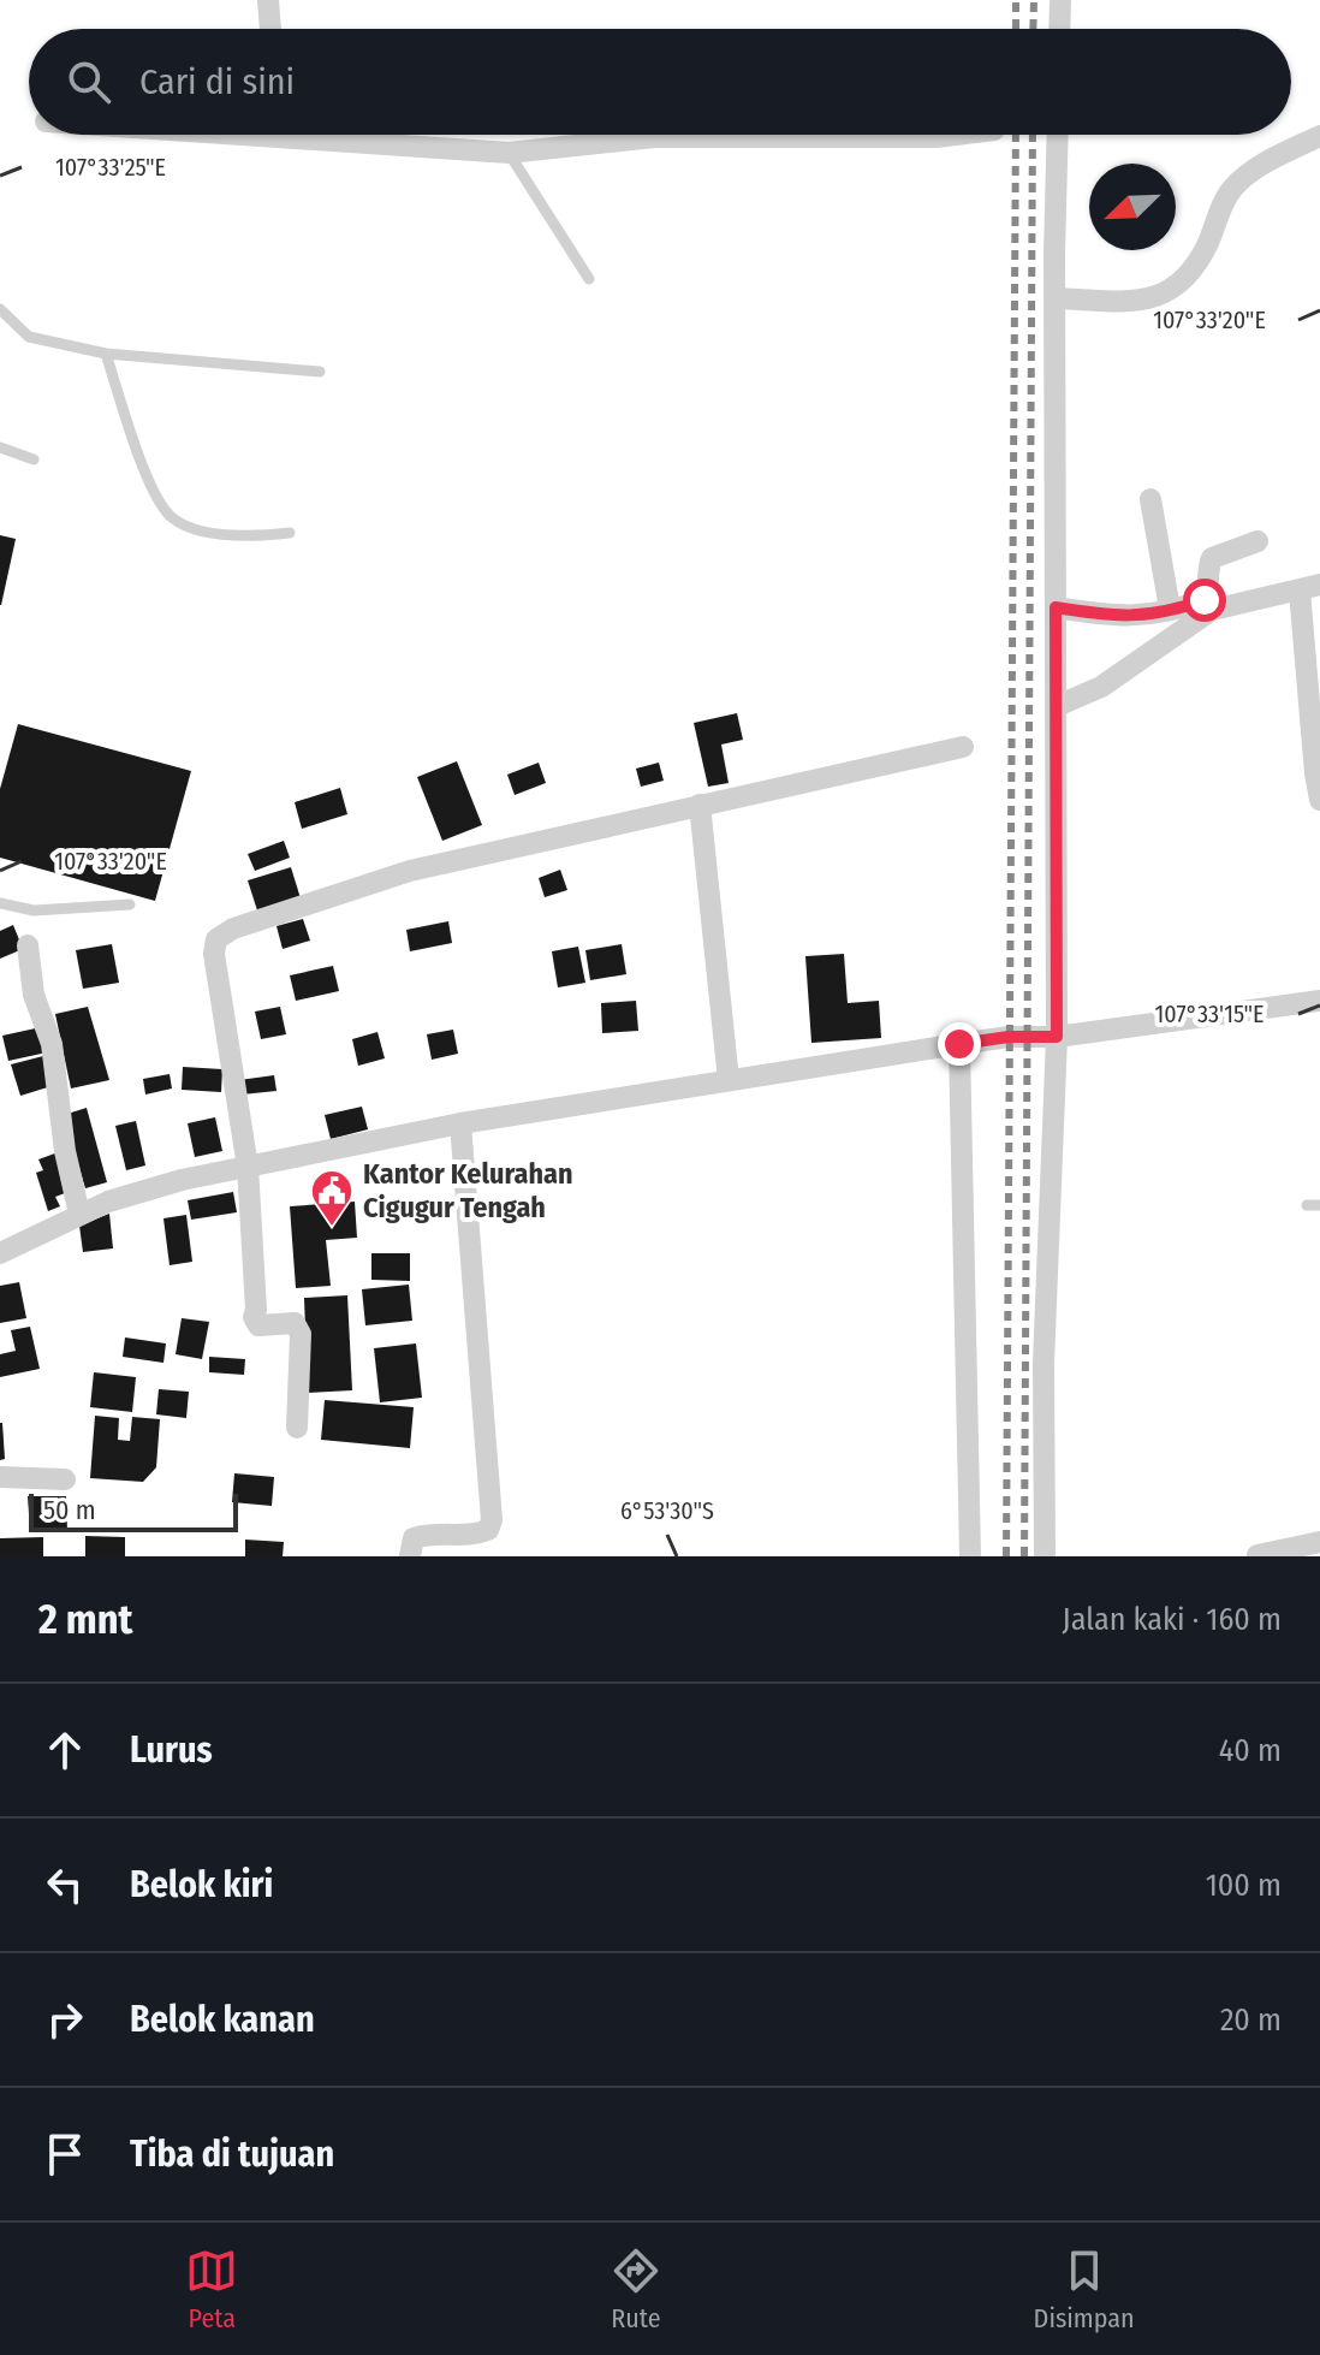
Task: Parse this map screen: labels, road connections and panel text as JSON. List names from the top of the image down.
{
  "places": {
    "public building": ["Kantor Kelurahan Cigugur Tengah"]
  },
  "scale_bar": "50 m",
  "north": "bottom left",
  "page": {
    "search": "Cari di sini",
    "scale": "50 m",
    "heading": ["2 mnt", "Jalan kaki · 160 m"],
    "list": [
      ["Lurus", "40 m"],
      ["Belok kiri", "100 m"],
      ["Belok kanan", "20 m"],
      "Tiba di tujuan"
    ],
    "nav": ["Peta", "Rute", "Disimpan"]
  },
  "coordinates": [
    "107°33'25\"E",
    "107°33'20\"E",
    "107°33'15\"E",
    "6°53'30\"S"
  ]
}
